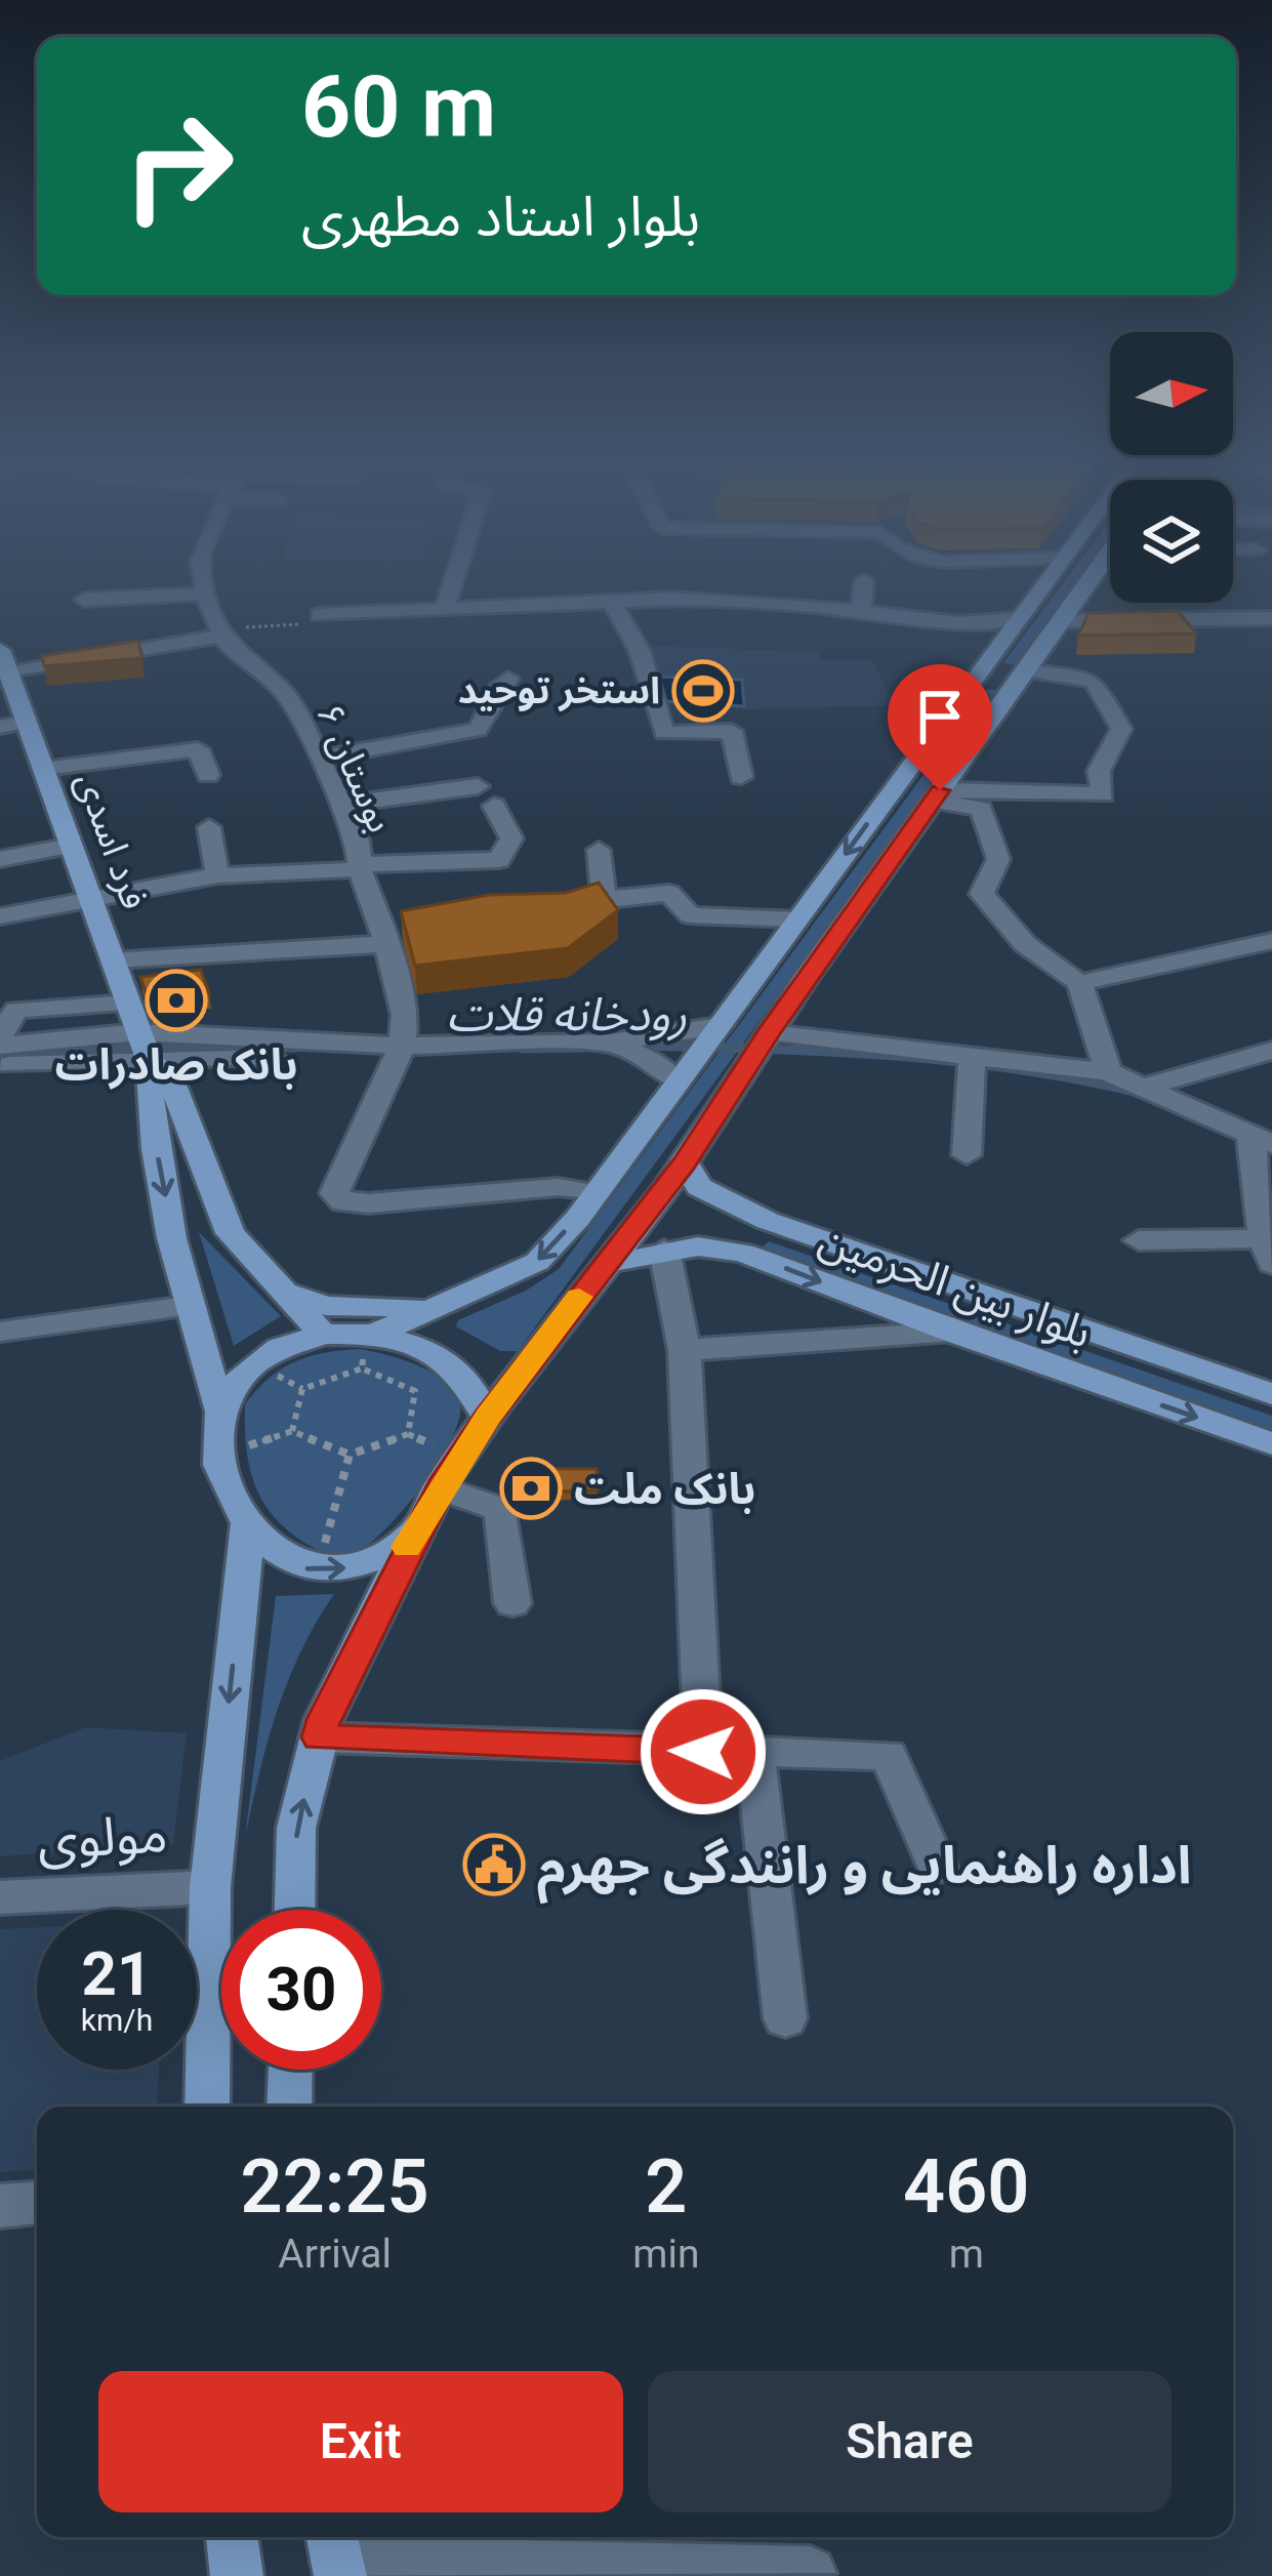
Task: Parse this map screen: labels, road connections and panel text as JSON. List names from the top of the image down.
{
  "streets": {
    "main road": ["فرد اسدی", "بلوار بین الحرمین"],
    "street": ["بوستان ۶", "مولوی"]
  },
  "water": ["رودخانه قلات"],
  "places": {
    "sports": ["استخر توحید"],
    "bank": ["بانک صادرات", "بانک ملت"],
    "public building": ["اداره راهنمایی و رانندگی جهرم"]
  },
  "north": "right",
  "page": {
    "turn": ["60 m", "بلوار استاد مطهری"],
    "speed": "21 km/h",
    "limit": "30",
    "eta": [
      "22:25",
      "Arrival",
      "2",
      "min",
      "460",
      "m"
    ],
    "buttons": ["Exit", "Share"]
  }
}
